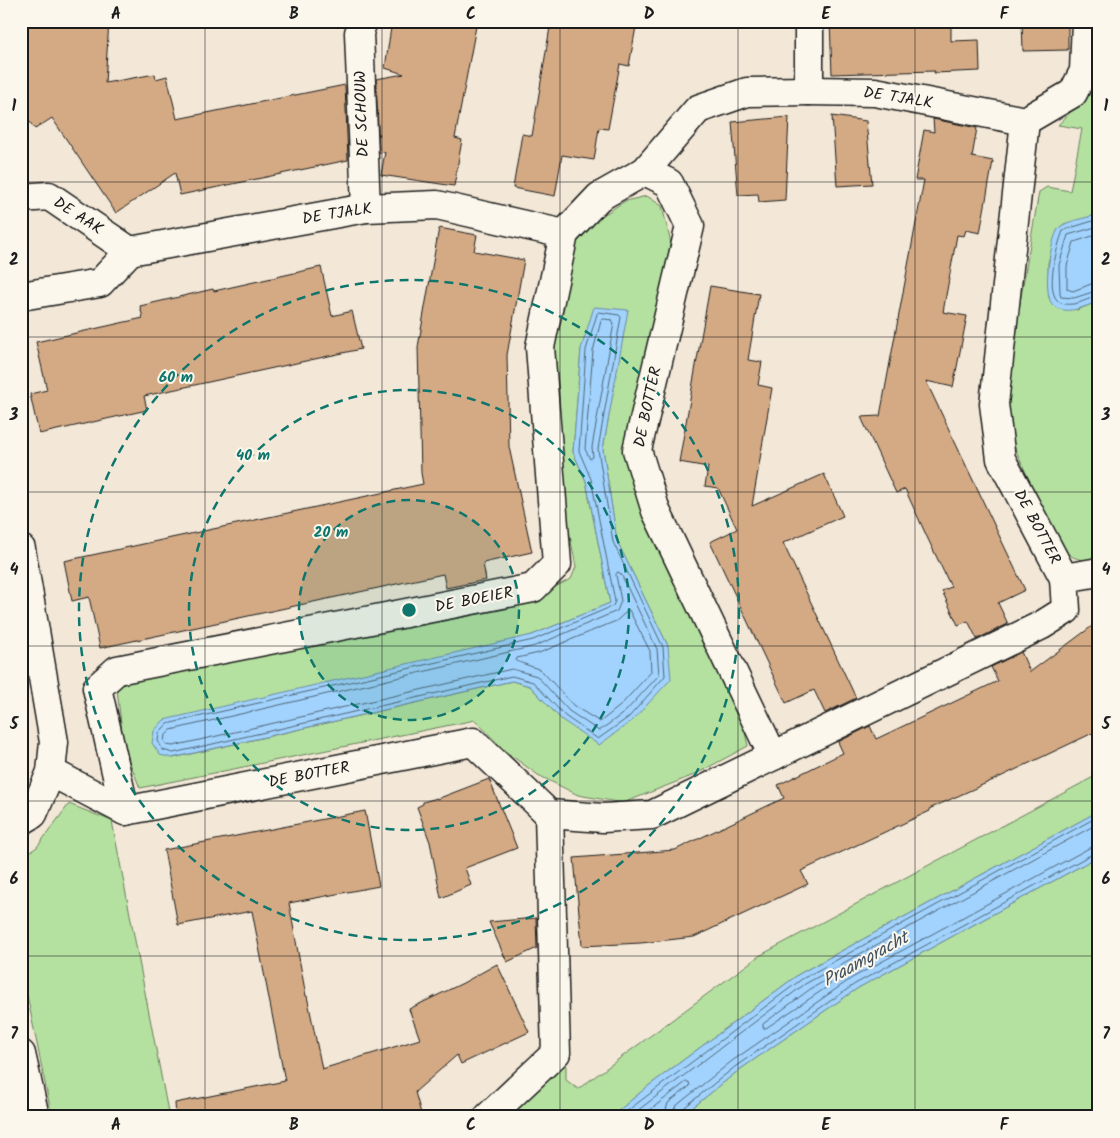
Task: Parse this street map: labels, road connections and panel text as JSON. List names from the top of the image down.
{
  "streets": {
    "street": [
      "DE TJALK",
      "DE SCHOUW",
      "DE AAK",
      "DE BOTTER",
      "DE BOEIER"
    ]
  },
  "crossings": [
    ["DE TJALK", "DE SCHOUW"],
    ["DE TJALK", "DE AAK"],
    ["DE TJALK", "DE BOTTER"],
    ["DE TJALK", "DE BOEIER"],
    ["DE BOTTER", "DE BOEIER"]
  ],
  "water": ["Praamgracht"],
  "grid": {
    "columns": [
      "A",
      "B",
      "C",
      "D",
      "E",
      "F"
    ],
    "rows": [
      "1",
      "2",
      "3",
      "4",
      "5",
      "6",
      "7"
    ]
  },
  "rings": ["60 m", "40 m", "20 m"]
}
